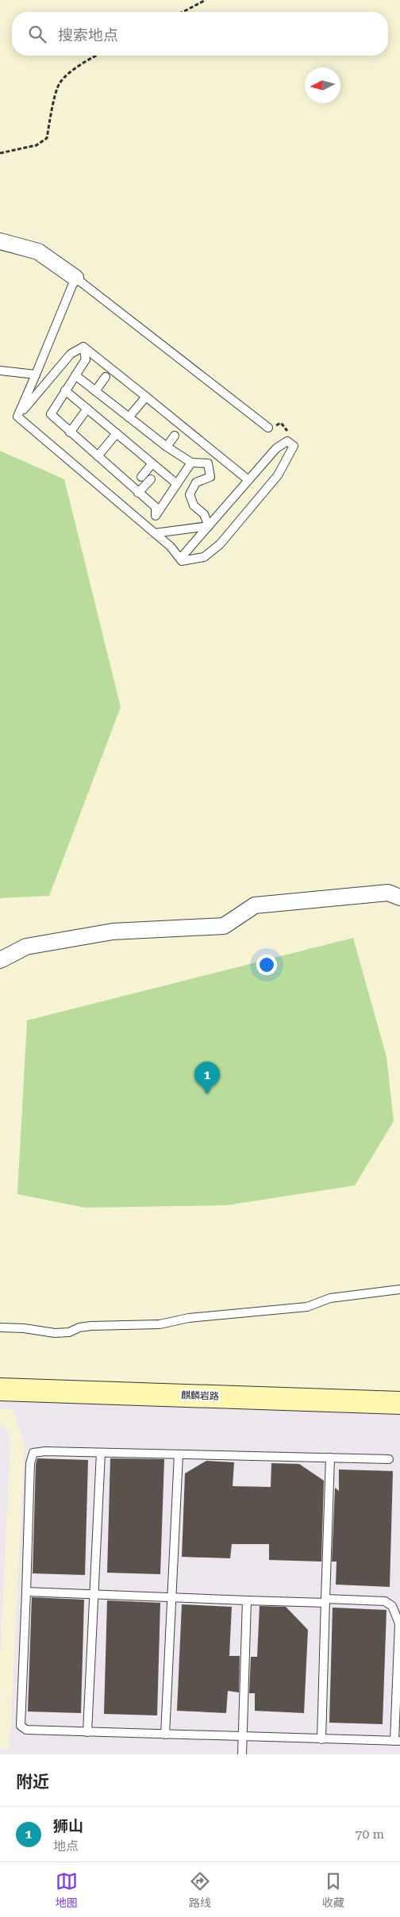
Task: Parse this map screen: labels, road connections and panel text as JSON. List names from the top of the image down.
{
  "streets": {
    "main road": ["麒麟岩路"]
  },
  "north": "left",
  "page": {
    "search": "搜索地点",
    "pins": "1",
    "heading": "附近",
    "list": [
      {
        "mark": "1",
        "name": "狮山",
        "note": "地点",
        "value": "70 m"
      }
    ],
    "nav": ["地图", "路线", "收藏"]
  }
}
